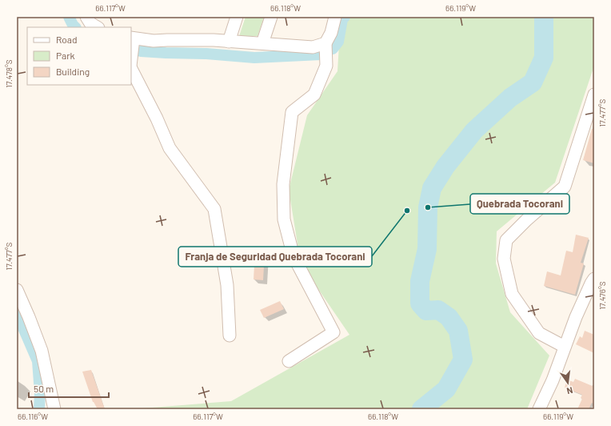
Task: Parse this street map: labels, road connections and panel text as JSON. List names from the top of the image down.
{
  "places": ["Quebrada Tocorani", "Franja de Seguridad Quebrada Tocorani"],
  "legend": ["Road", "Park", "Building"],
  "scale_bar": "50 m",
  "north": "bottom",
  "coordinates": [
    "66.117°W",
    "66.118°W",
    "66.119°W",
    "17.478°S",
    "17.477°S",
    "17.476°S",
    "66.116°W"
  ]
}
